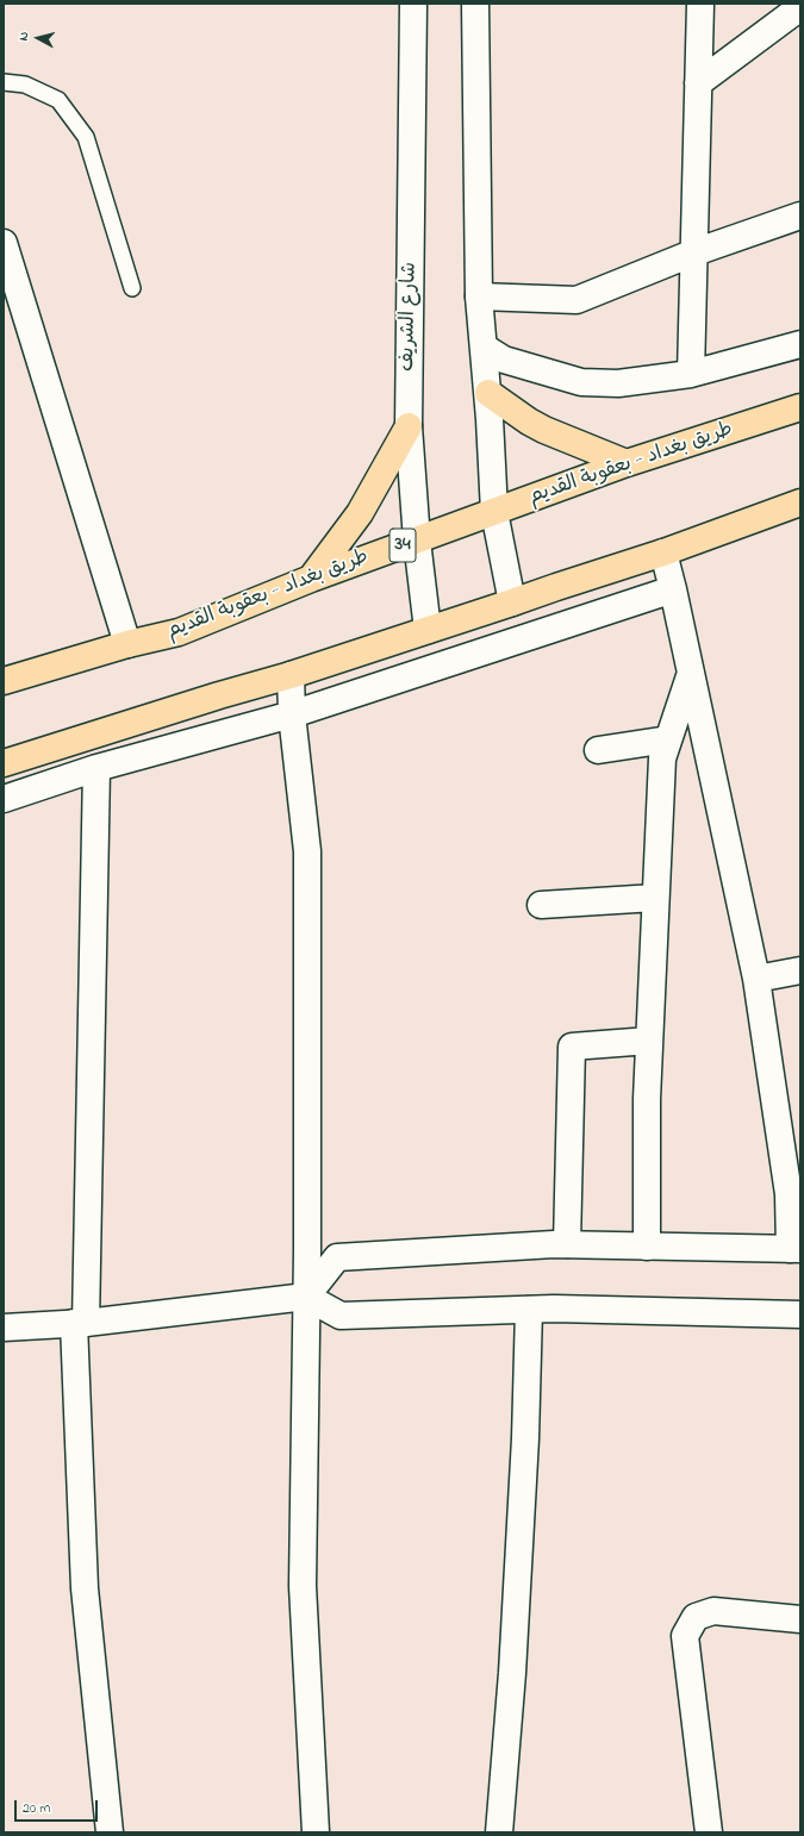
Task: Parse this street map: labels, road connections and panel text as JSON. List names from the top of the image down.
{
  "streets": {
    "highway": ["طريق بغداد - بعقوبة القديم", "34"],
    "street": ["شارع الشريف"]
  },
  "crossings": [
    ["شارع الشريف", "طريق بغداد - بعقوبة القديم"]
  ],
  "scale_bar": "20 m",
  "north": "left"
}
